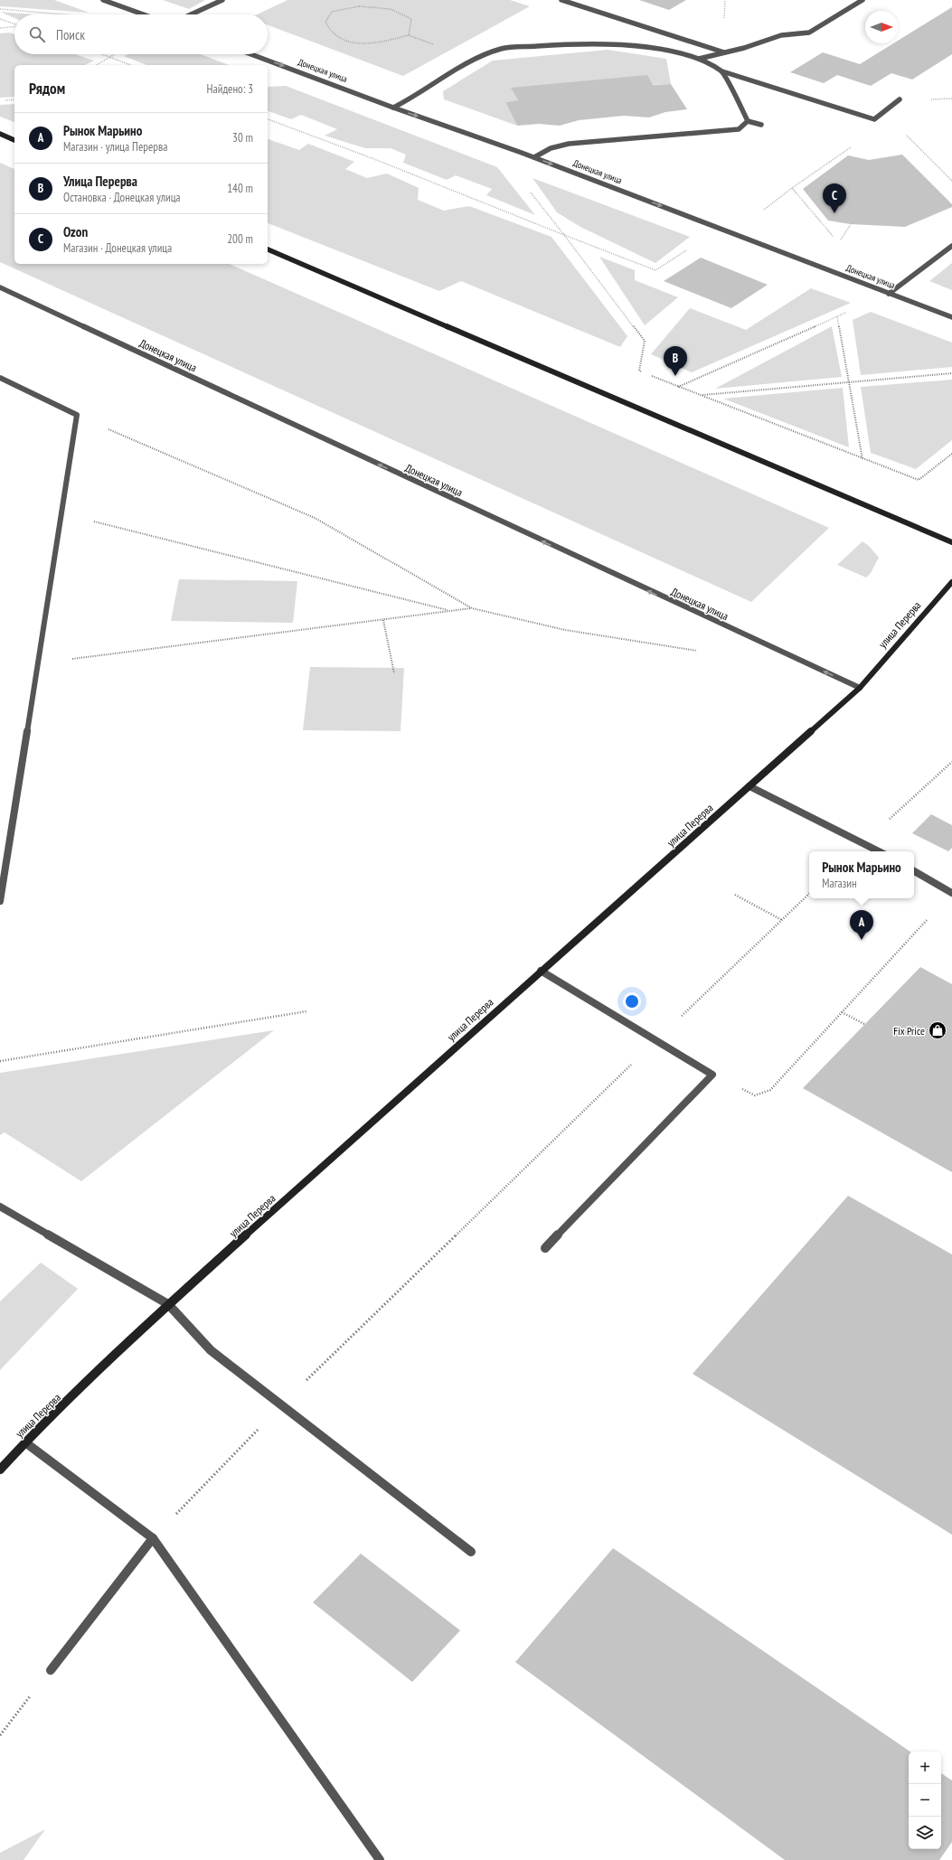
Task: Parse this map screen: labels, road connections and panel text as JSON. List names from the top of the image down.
{
  "streets": {
    "main road": ["улица Перерва"],
    "street": ["Донецкая улица"]
  },
  "crossings": [
    ["Донецкая улица", "улица Перерва"]
  ],
  "places": {
    "shop": ["Fix Price"]
  },
  "north": "right",
  "page": {
    "search": "Поиск",
    "heading": ["Рядом", "Найдено: 3"],
    "list": [
      {
        "mark": "A",
        "name": "Рынок Марьино",
        "note": "Магазин · улица Перерва",
        "value": "30 m"
      },
      {
        "mark": "B",
        "name": "Улица Перерва",
        "note": "Остановка · Донецкая улица",
        "value": "140 m"
      },
      {
        "mark": "C",
        "name": "Ozon",
        "note": "Магазин · Донецкая улица",
        "value": "200 m"
      }
    ],
    "pins": ["C", "B", "A"],
    "popup": ["Рынок Марьино", "Магазин"],
    "map_buttons": ["+", "−"]
  }
}
